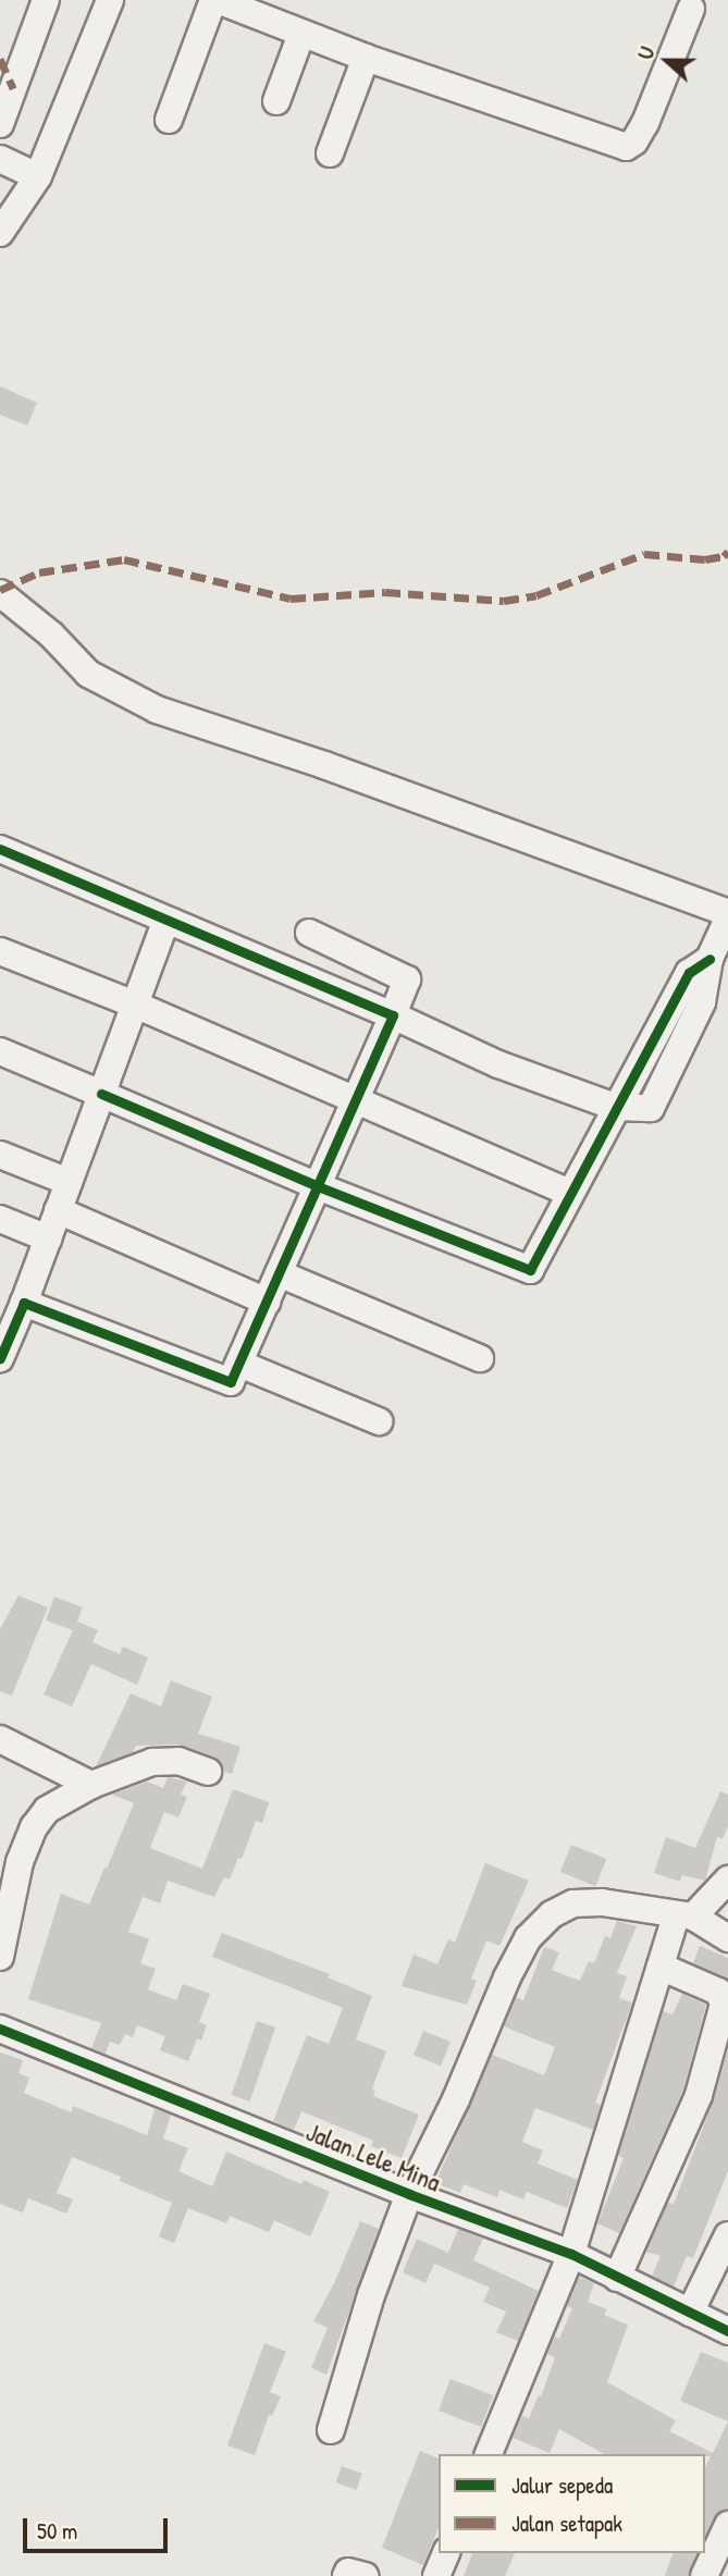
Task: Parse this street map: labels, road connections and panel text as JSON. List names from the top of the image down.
{
  "streets": {
    "street": ["Jalan Lele Mina"]
  },
  "legend": ["Jalur sepeda", "Jalan setapak"],
  "scale_bar": "50 m",
  "north": "left"
}
